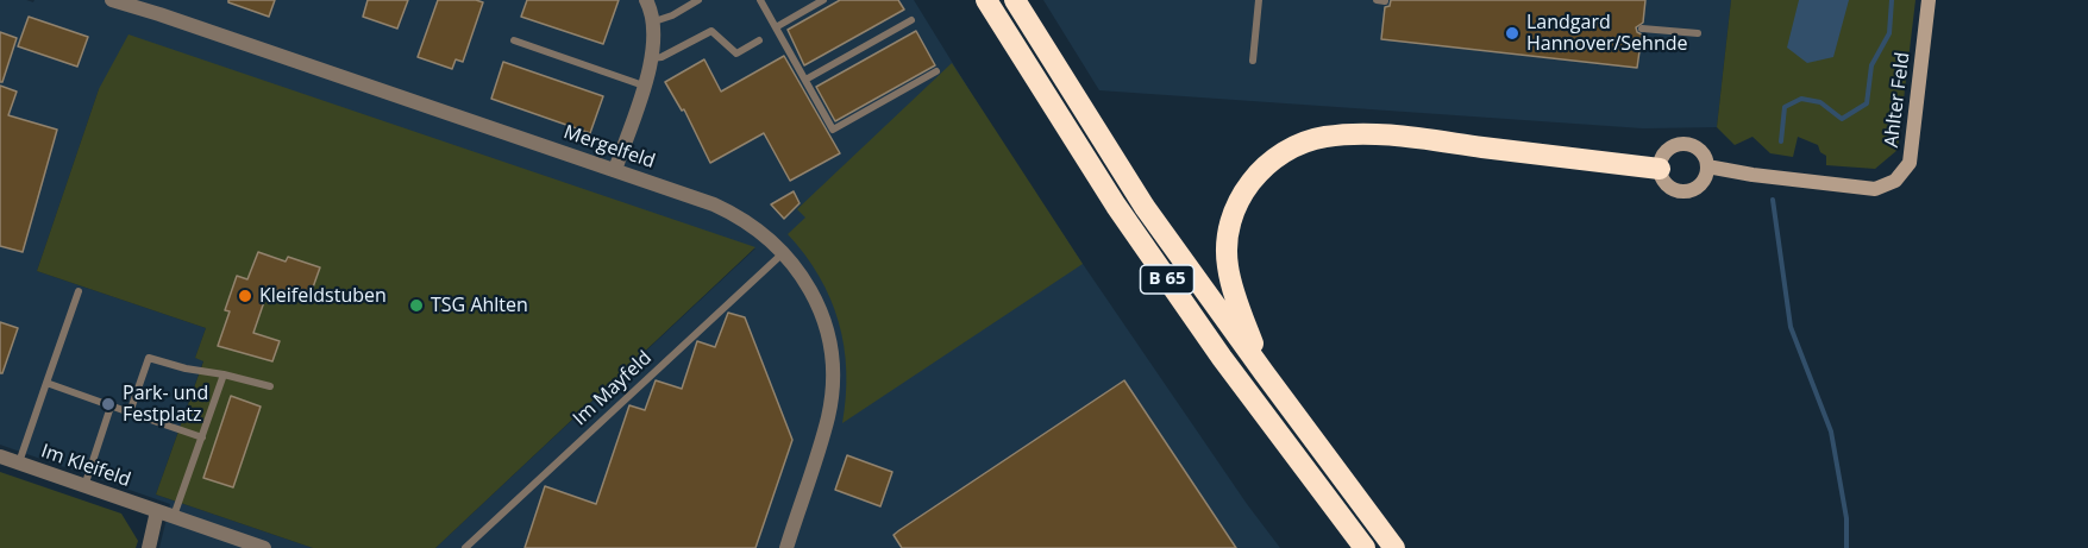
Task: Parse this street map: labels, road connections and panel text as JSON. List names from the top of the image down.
{
  "streets": {
    "highway": ["B 65"],
    "street": ["Ahlter Feld", "Mergelfeld", "Im Kleifeld"],
    "lane": ["Im Mayfeld"]
  },
  "crossings": [
    ["Mergelfeld", "Im Mayfeld"]
  ],
  "places": [
    "Landgard Hannover/Sehnde",
    "Kleifeldstuben",
    "TSG Ahlten",
    "Park- und Festplatz"
  ]
}
